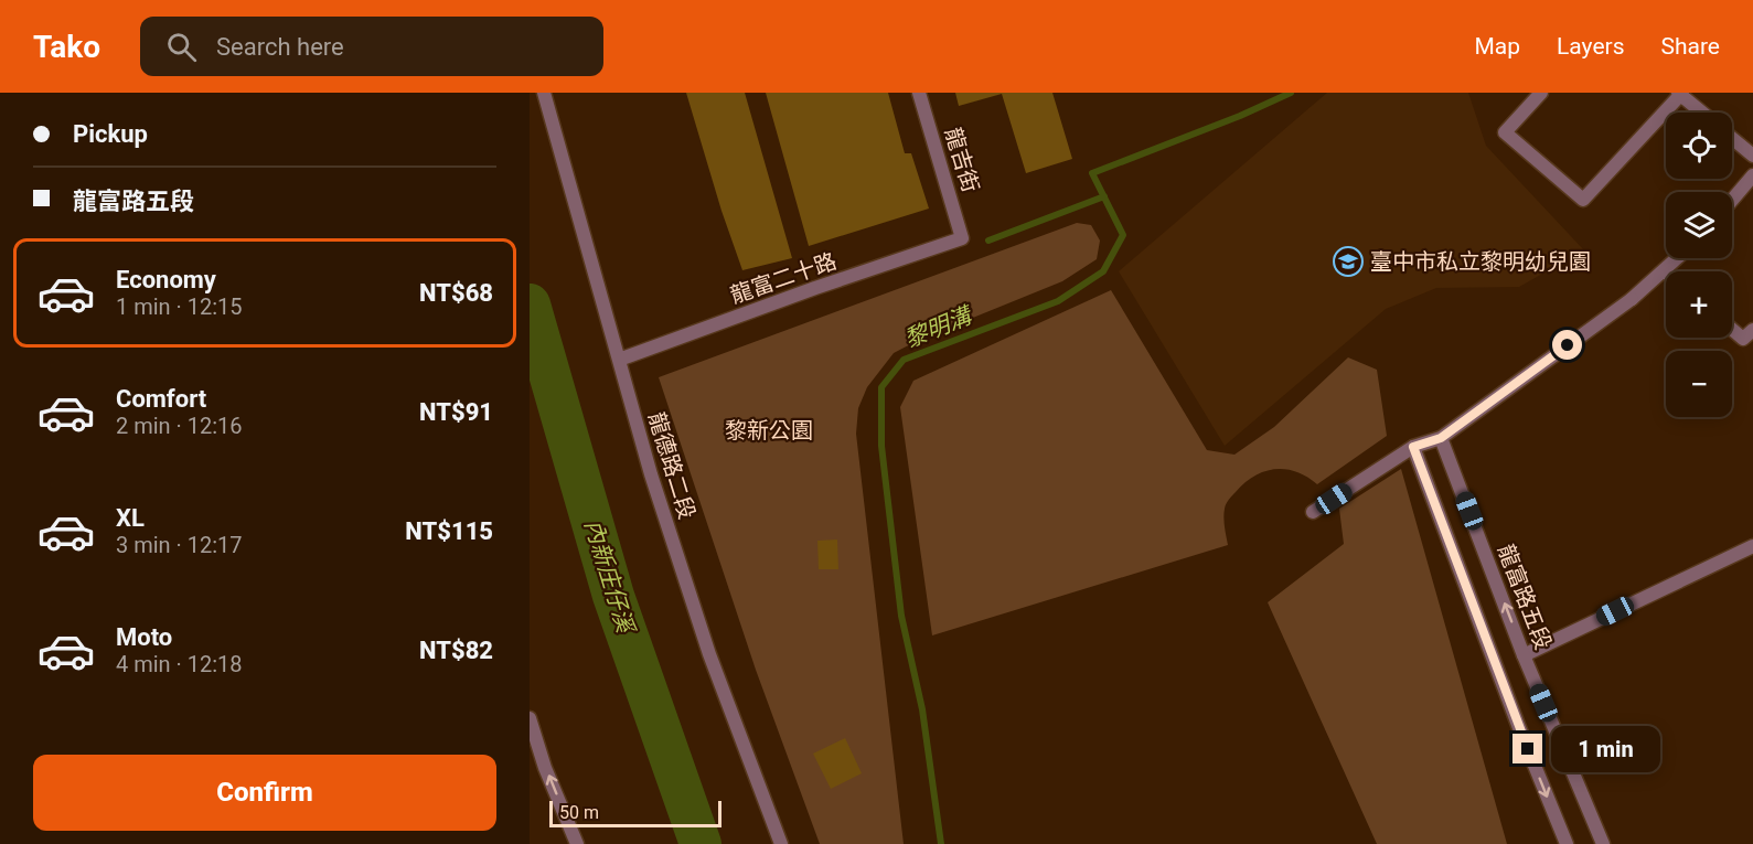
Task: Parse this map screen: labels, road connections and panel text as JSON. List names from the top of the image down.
{
  "streets": {
    "street": [
      "龍吉街",
      "龍富二十路",
      "龍德路二段",
      "龍富路五段"
    ]
  },
  "crossings": [
    ["龍吉街", "龍富二十路"],
    ["龍富二十路", "龍德路二段"]
  ],
  "water": ["黎明溝", "內新庄仔溪"],
  "parks": ["黎新公園"],
  "places": {
    "school or university": ["臺中市私立黎明幼兒園"]
  },
  "scale_bar": "50 m",
  "page": {
    "header": "Tako",
    "search": "Search here",
    "nav": ["Map", "Layers", "Share"],
    "banner": ["Pickup", "龍富路五段"],
    "map_buttons": ["+", "−"],
    "list": [
      {
        "name": "Economy",
        "note": "1 min · 12:15",
        "value": "NT$68"
      },
      {
        "name": "Comfort",
        "note": "2 min · 12:16",
        "value": "NT$91"
      },
      {
        "name": "XL",
        "note": "3 min · 12:17",
        "value": "NT$115"
      },
      {
        "name": "Moto",
        "note": "4 min · 12:18",
        "value": "NT$82"
      }
    ],
    "bubble": "1 min",
    "buttons": "Confirm",
    "scale": "50 m"
  }
}
